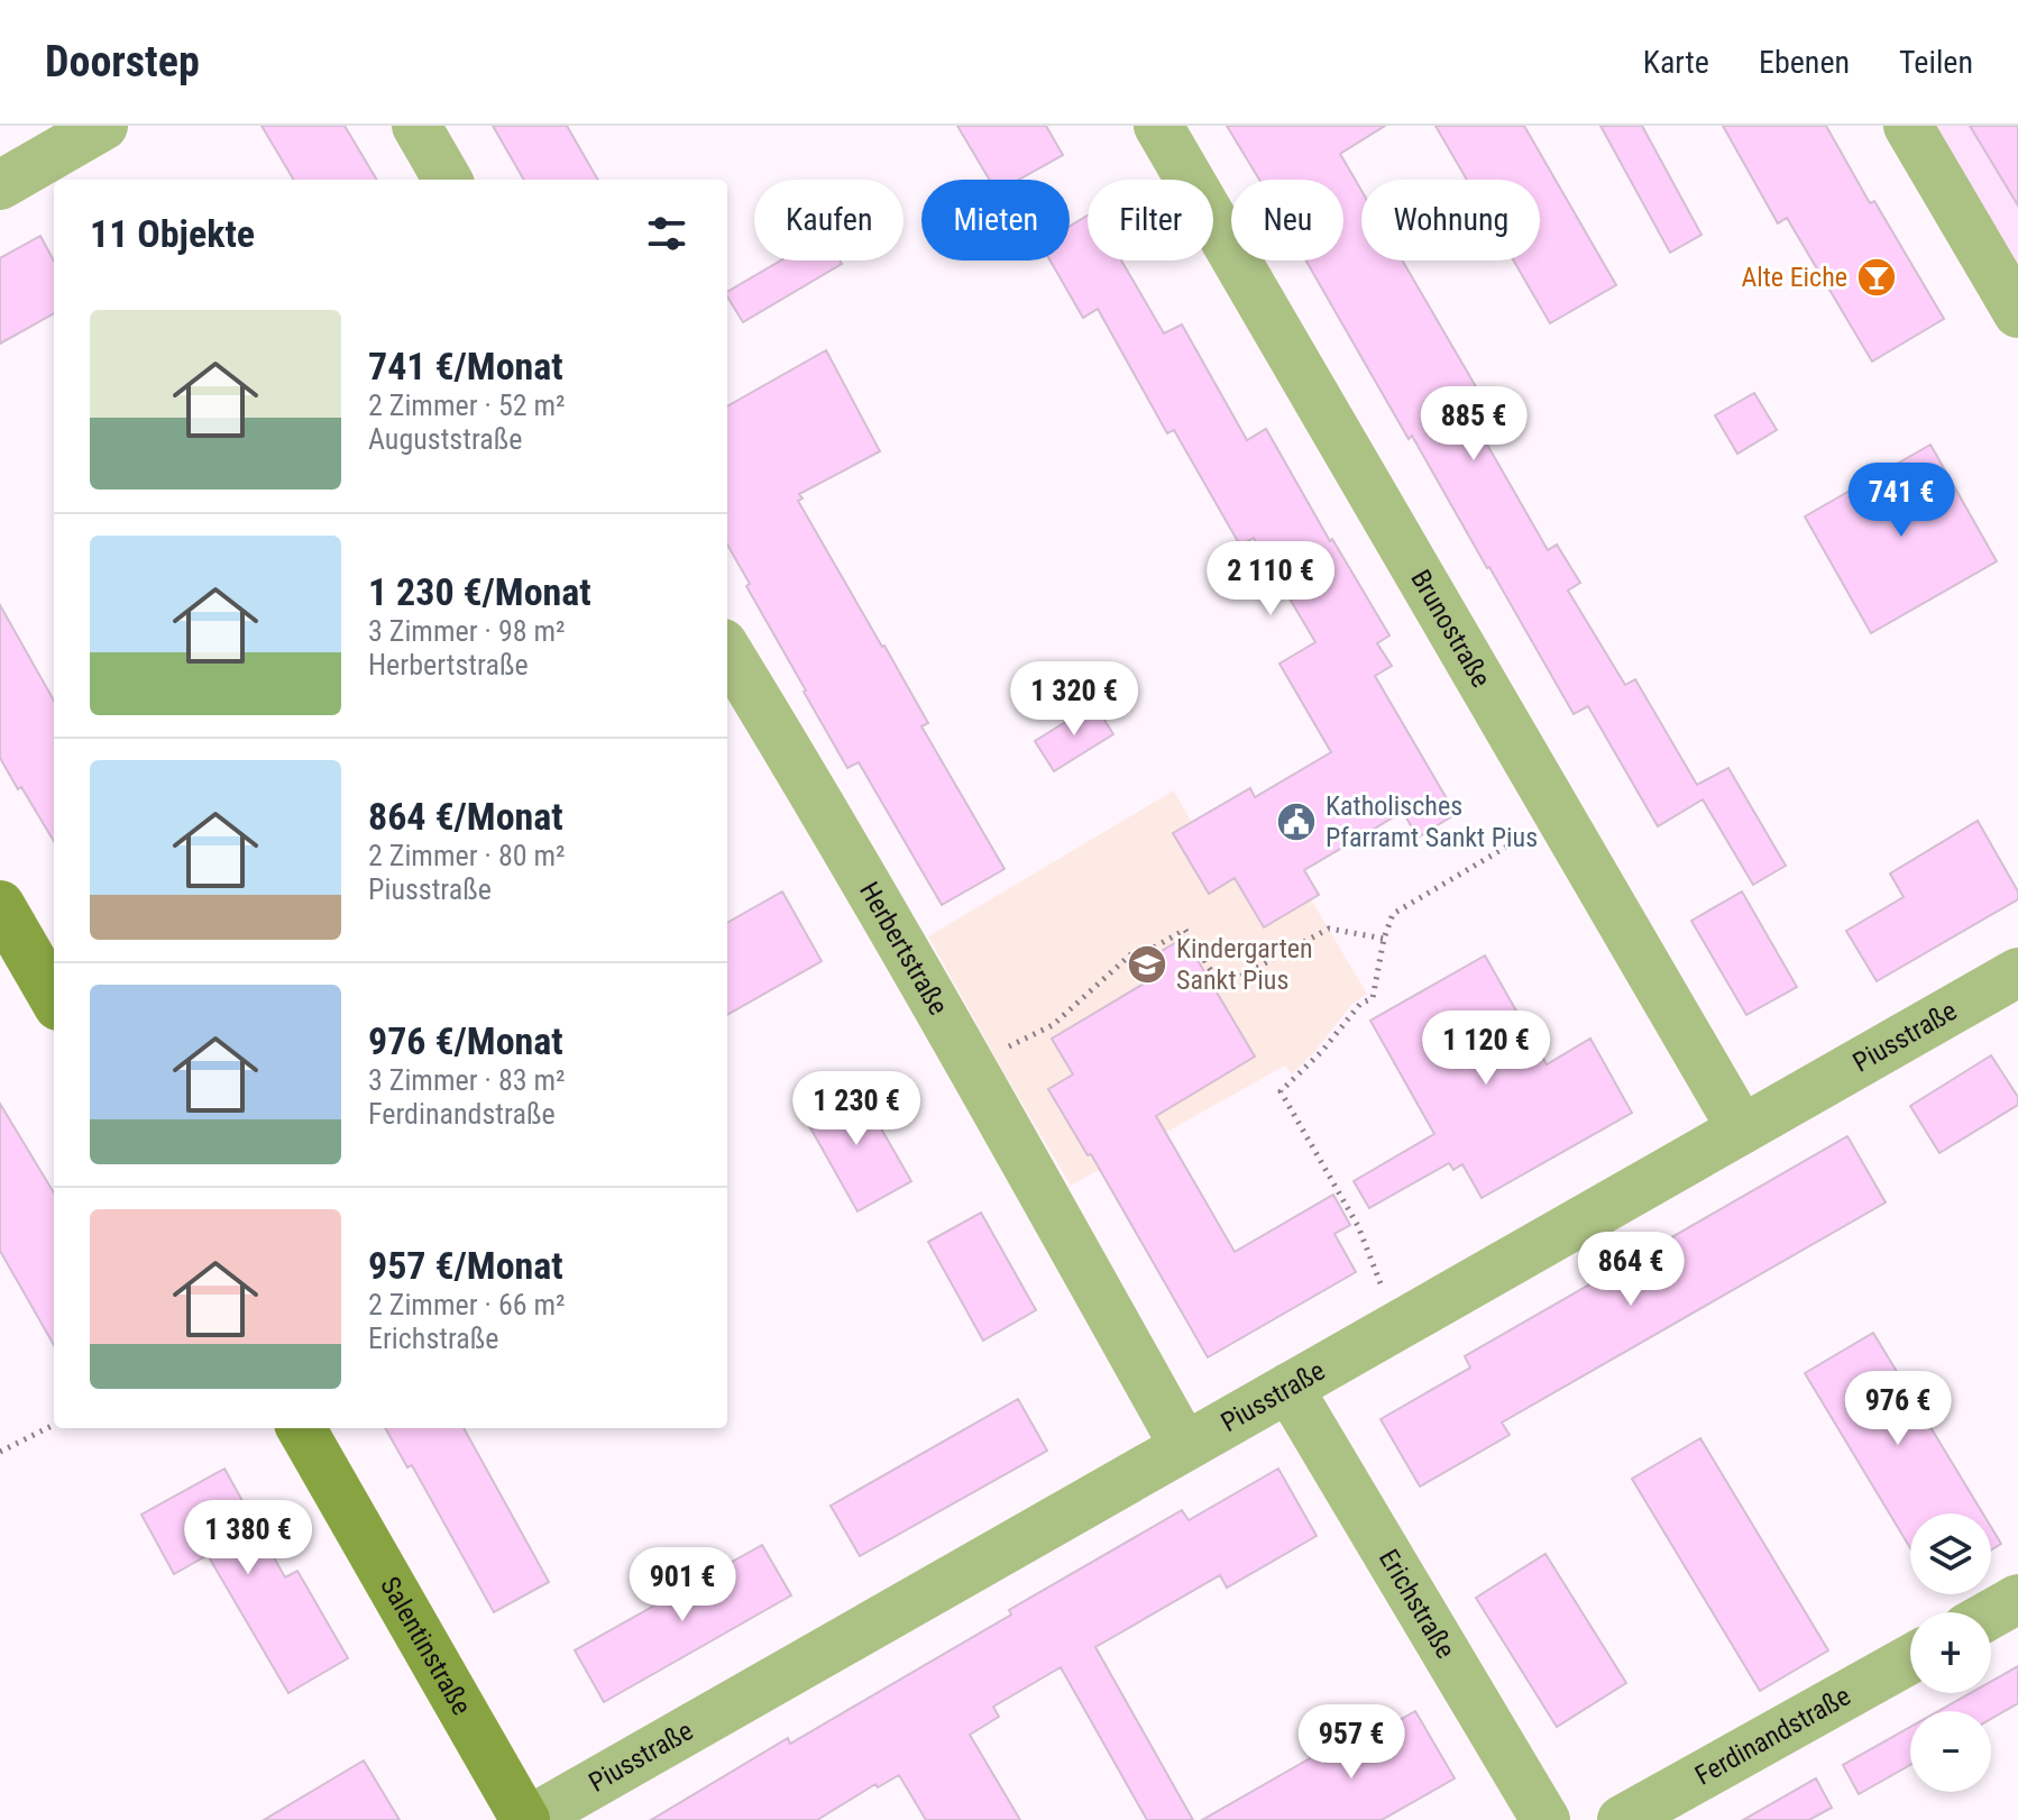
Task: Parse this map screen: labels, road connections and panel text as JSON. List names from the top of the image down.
{
  "streets": {
    "street": [
      "Brunostraße",
      "Herbertstraße",
      "Piusstraße",
      "Erichstraße",
      "Salentinstraße",
      "Ferdinandstraße"
    ]
  },
  "crossings": [
    ["Brunostraße", "Piusstraße"],
    ["Herbertstraße", "Piusstraße"],
    ["Piusstraße", "Erichstraße"],
    ["Piusstraße", "Salentinstraße"]
  ],
  "places": {
    "bar": ["Alte Eiche"],
    "public building": ["Katholisches Pfarramt Sankt Pius"],
    "school or university": ["Kindergarten Sankt Pius"]
  },
  "page": {
    "header": "Doorstep",
    "nav": ["Karte", "Ebenen", "Teilen"],
    "chip": [
      "Kaufen",
      "Mieten",
      "Filter",
      "Neu",
      "Wohnung"
    ],
    "heading": "11 Objekte",
    "list": [
      {
        "name": "741 €/Monat",
        "note": "2 Zimmer · 52 m² · Auguststraße"
      },
      {
        "name": "1 230 €/Monat",
        "note": "3 Zimmer · 98 m² · Herbertstraße"
      },
      {
        "name": "864 €/Monat",
        "note": "2 Zimmer · 80 m² · Piusstraße"
      },
      {
        "name": "976 €/Monat",
        "note": "3 Zimmer · 83 m² · Ferdinandstraße"
      },
      {
        "name": "957 €/Monat",
        "note": "2 Zimmer · 66 m² · Erichstraße"
      }
    ],
    "price": [
      "885 €",
      "741 €",
      "2 110 €",
      "1 320 €",
      "1 120 €",
      "1 230 €",
      "864 €",
      "976 €",
      "1 380 €",
      "901 €",
      "957 €"
    ],
    "map_buttons": ["+", "−"]
  }
}
